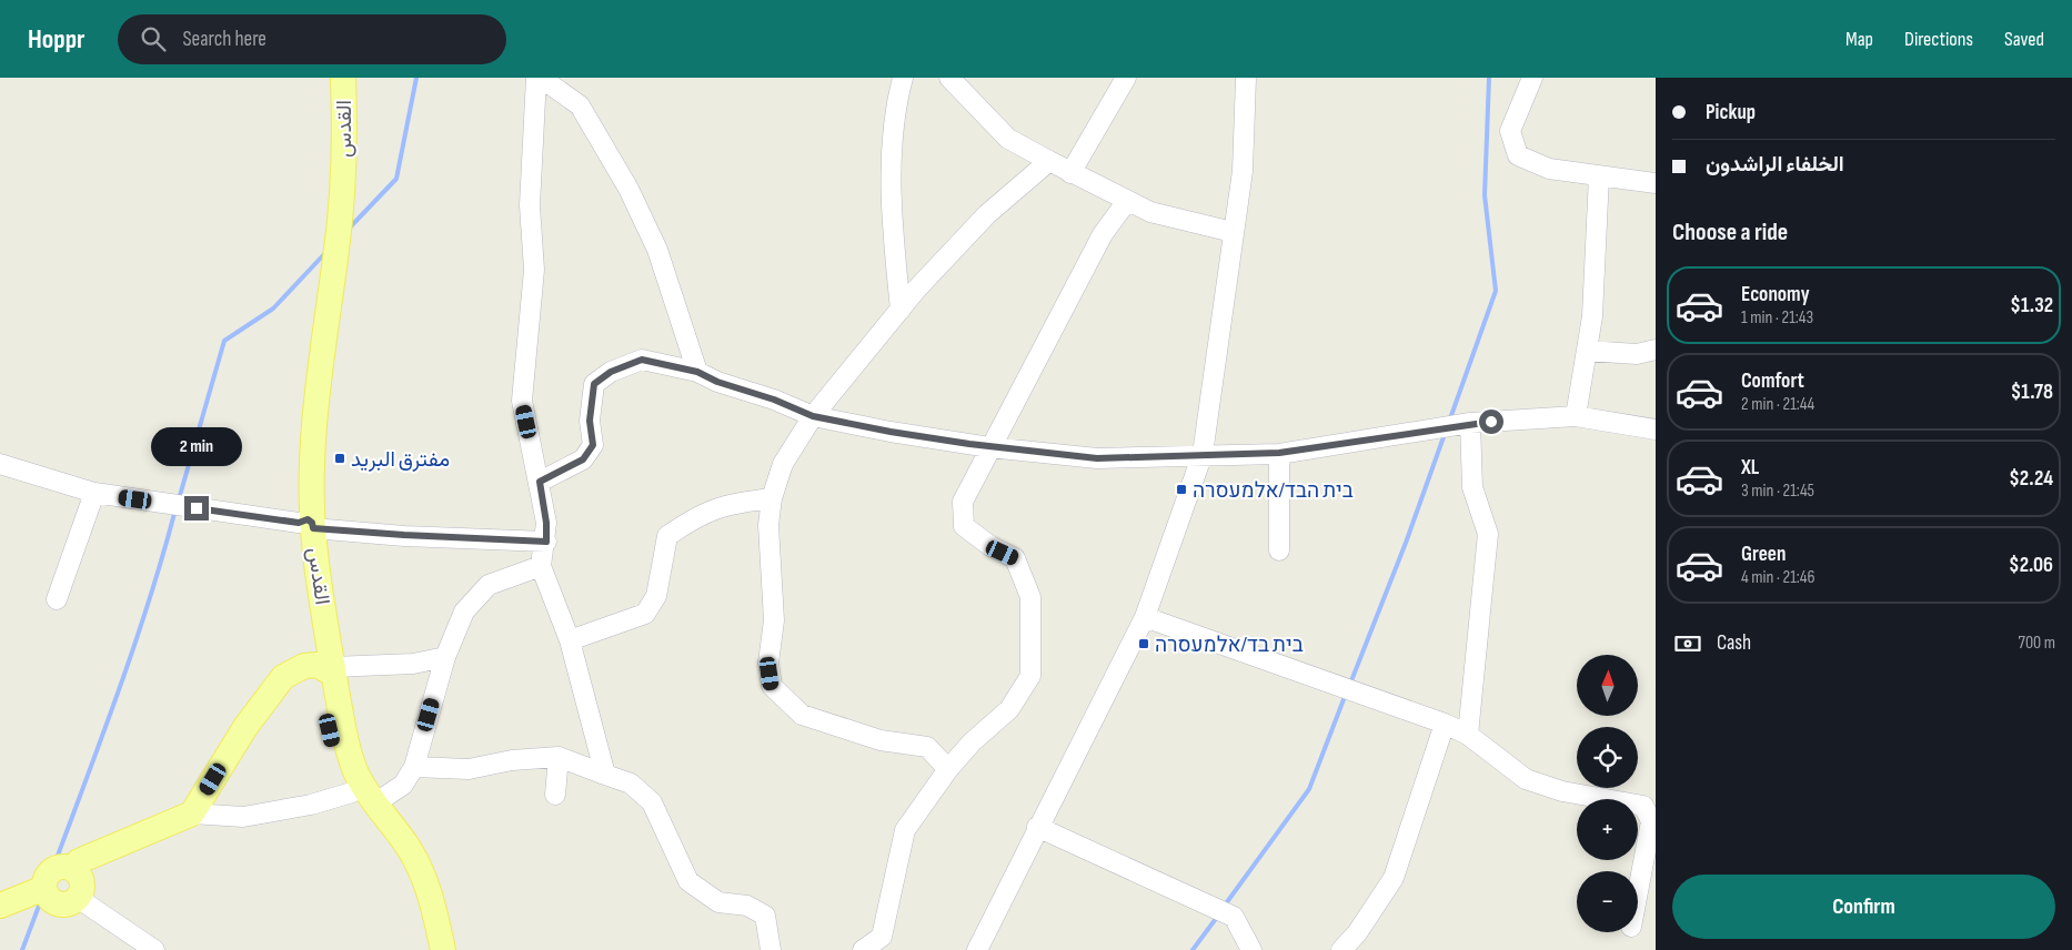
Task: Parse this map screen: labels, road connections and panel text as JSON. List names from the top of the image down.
{
  "streets": {
    "main road": ["القدس"]
  },
  "places": {
    "transit": ["مفترق البريد", "בית הבד/אלמעסרה", "בית בד/אלמעסרה"]
  },
  "north": "top",
  "page": {
    "header": "Hoppr",
    "search": "Search here",
    "nav": ["Map", "Directions", "Saved"],
    "banner": ["Pickup", "الخلفاء الراشدون"],
    "heading": "Choose a ride",
    "list": [
      {
        "name": "Economy",
        "note": "1 min · 21:43",
        "value": "$1.32"
      },
      {
        "name": "Comfort",
        "note": "2 min · 21:44",
        "value": "$1.78"
      },
      {
        "name": "XL",
        "note": "3 min · 21:45",
        "value": "$2.24"
      },
      {
        "name": "Green",
        "note": "4 min · 21:46",
        "value": "$2.06"
      }
    ],
    "bubble": "2 min",
    "pay": ["Cash", "700 m"],
    "map_buttons": ["+", "−"],
    "buttons": "Confirm"
  }
}
